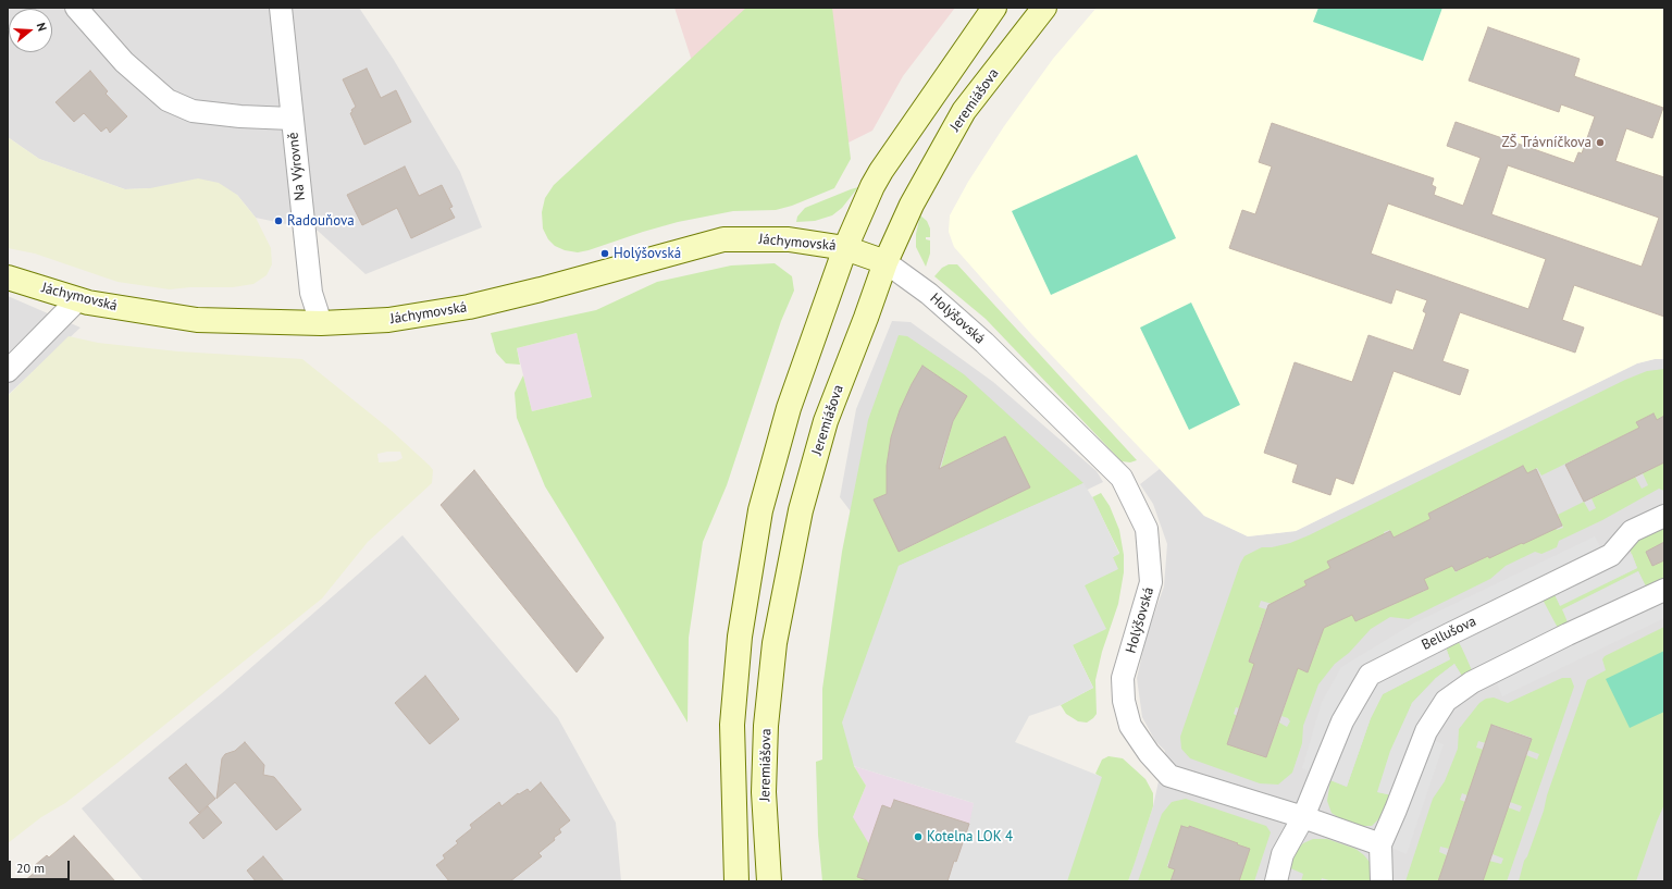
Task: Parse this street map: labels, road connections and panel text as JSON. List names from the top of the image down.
{
  "streets": {
    "main road": ["Jeremiášova", "Jáchymovská"],
    "street": ["Na Výrovně", "Holýšovská", "Bellušova"]
  },
  "crossings": [
    ["Jeremiášova", "Jáchymovská"],
    ["Jeremiášova", "Holýšovská"],
    ["Na Výrovně", "Jáchymovská"],
    ["Jáchymovská", "Holýšovská"],
    ["Holýšovská", "Bellušova"]
  ],
  "places": [
    "ZŠ Trávníčkova",
    "Radouňova",
    "Holýšovská",
    "Kotelna LOK 4"
  ],
  "scale_bar": "20 m",
  "north": "right"
}
